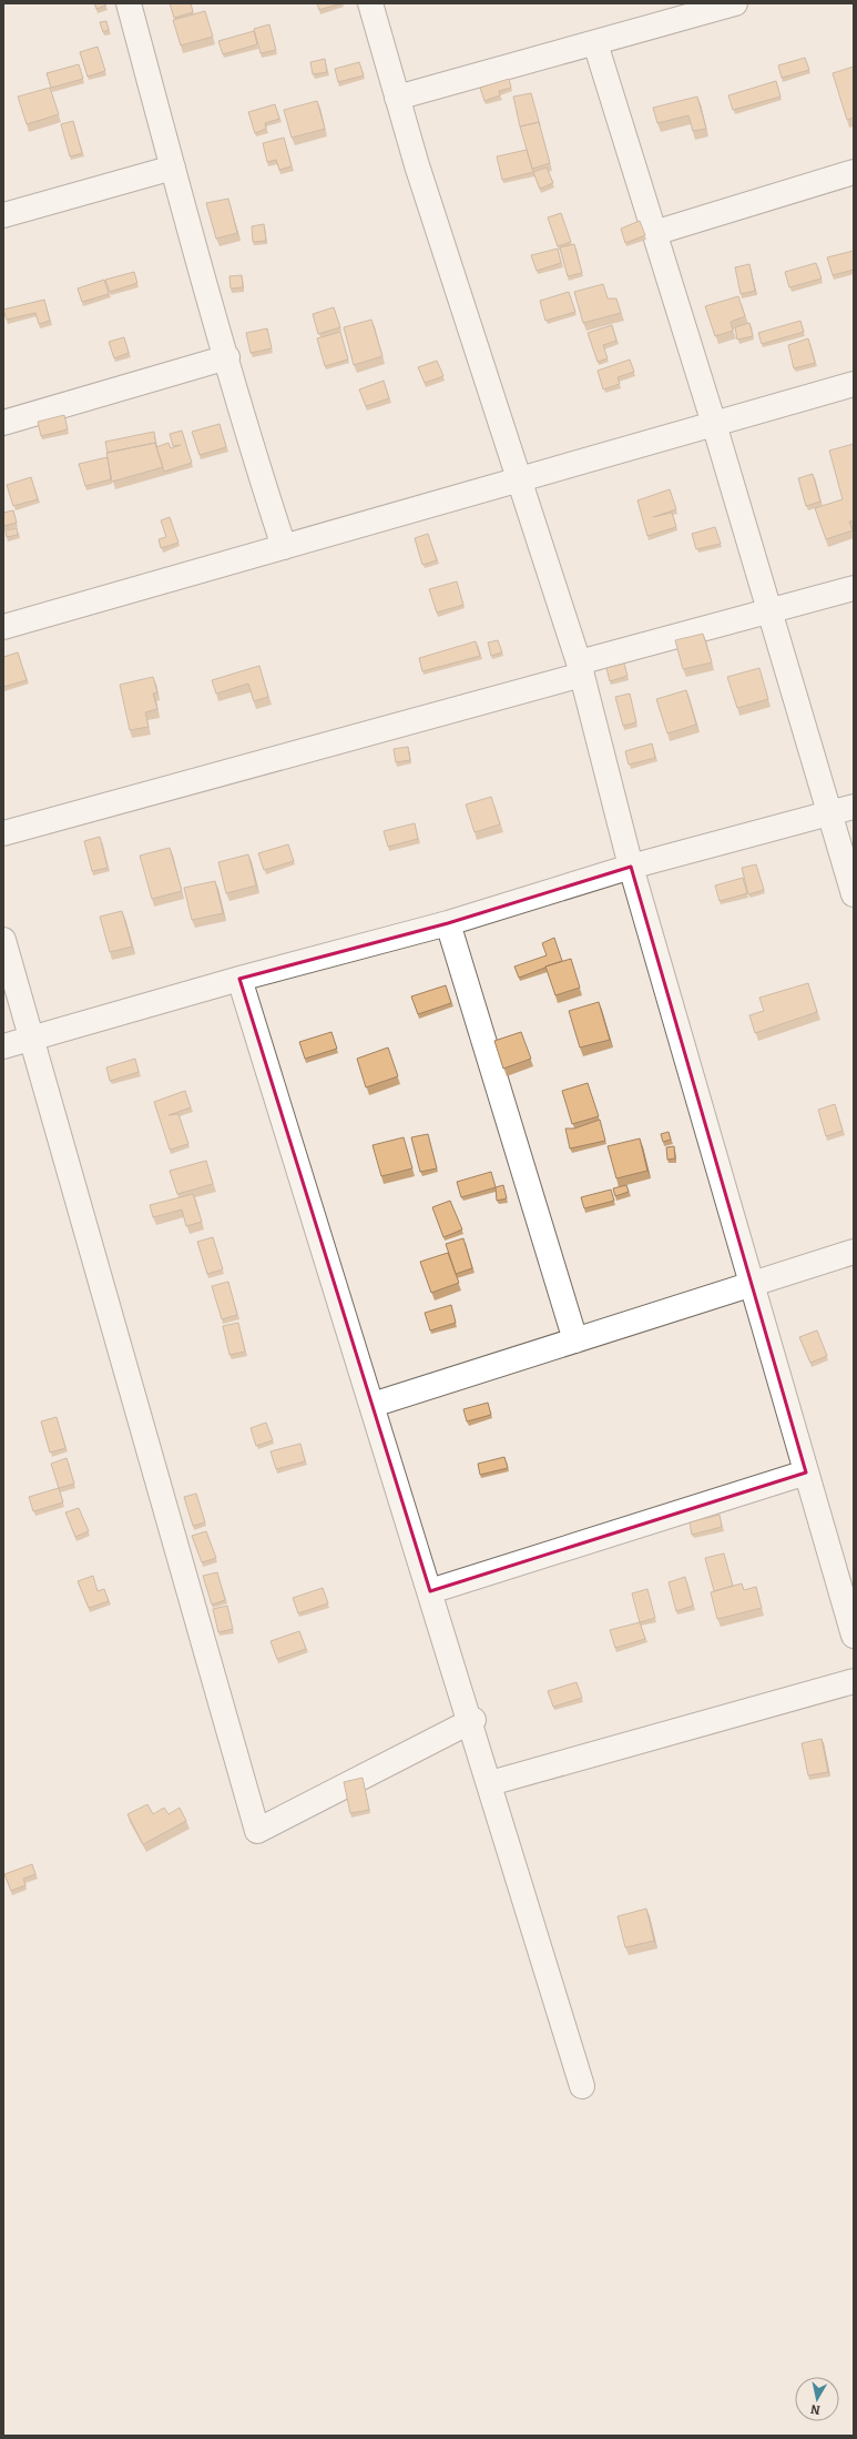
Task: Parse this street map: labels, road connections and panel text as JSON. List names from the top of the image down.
{
  "north": "bottom"
}
